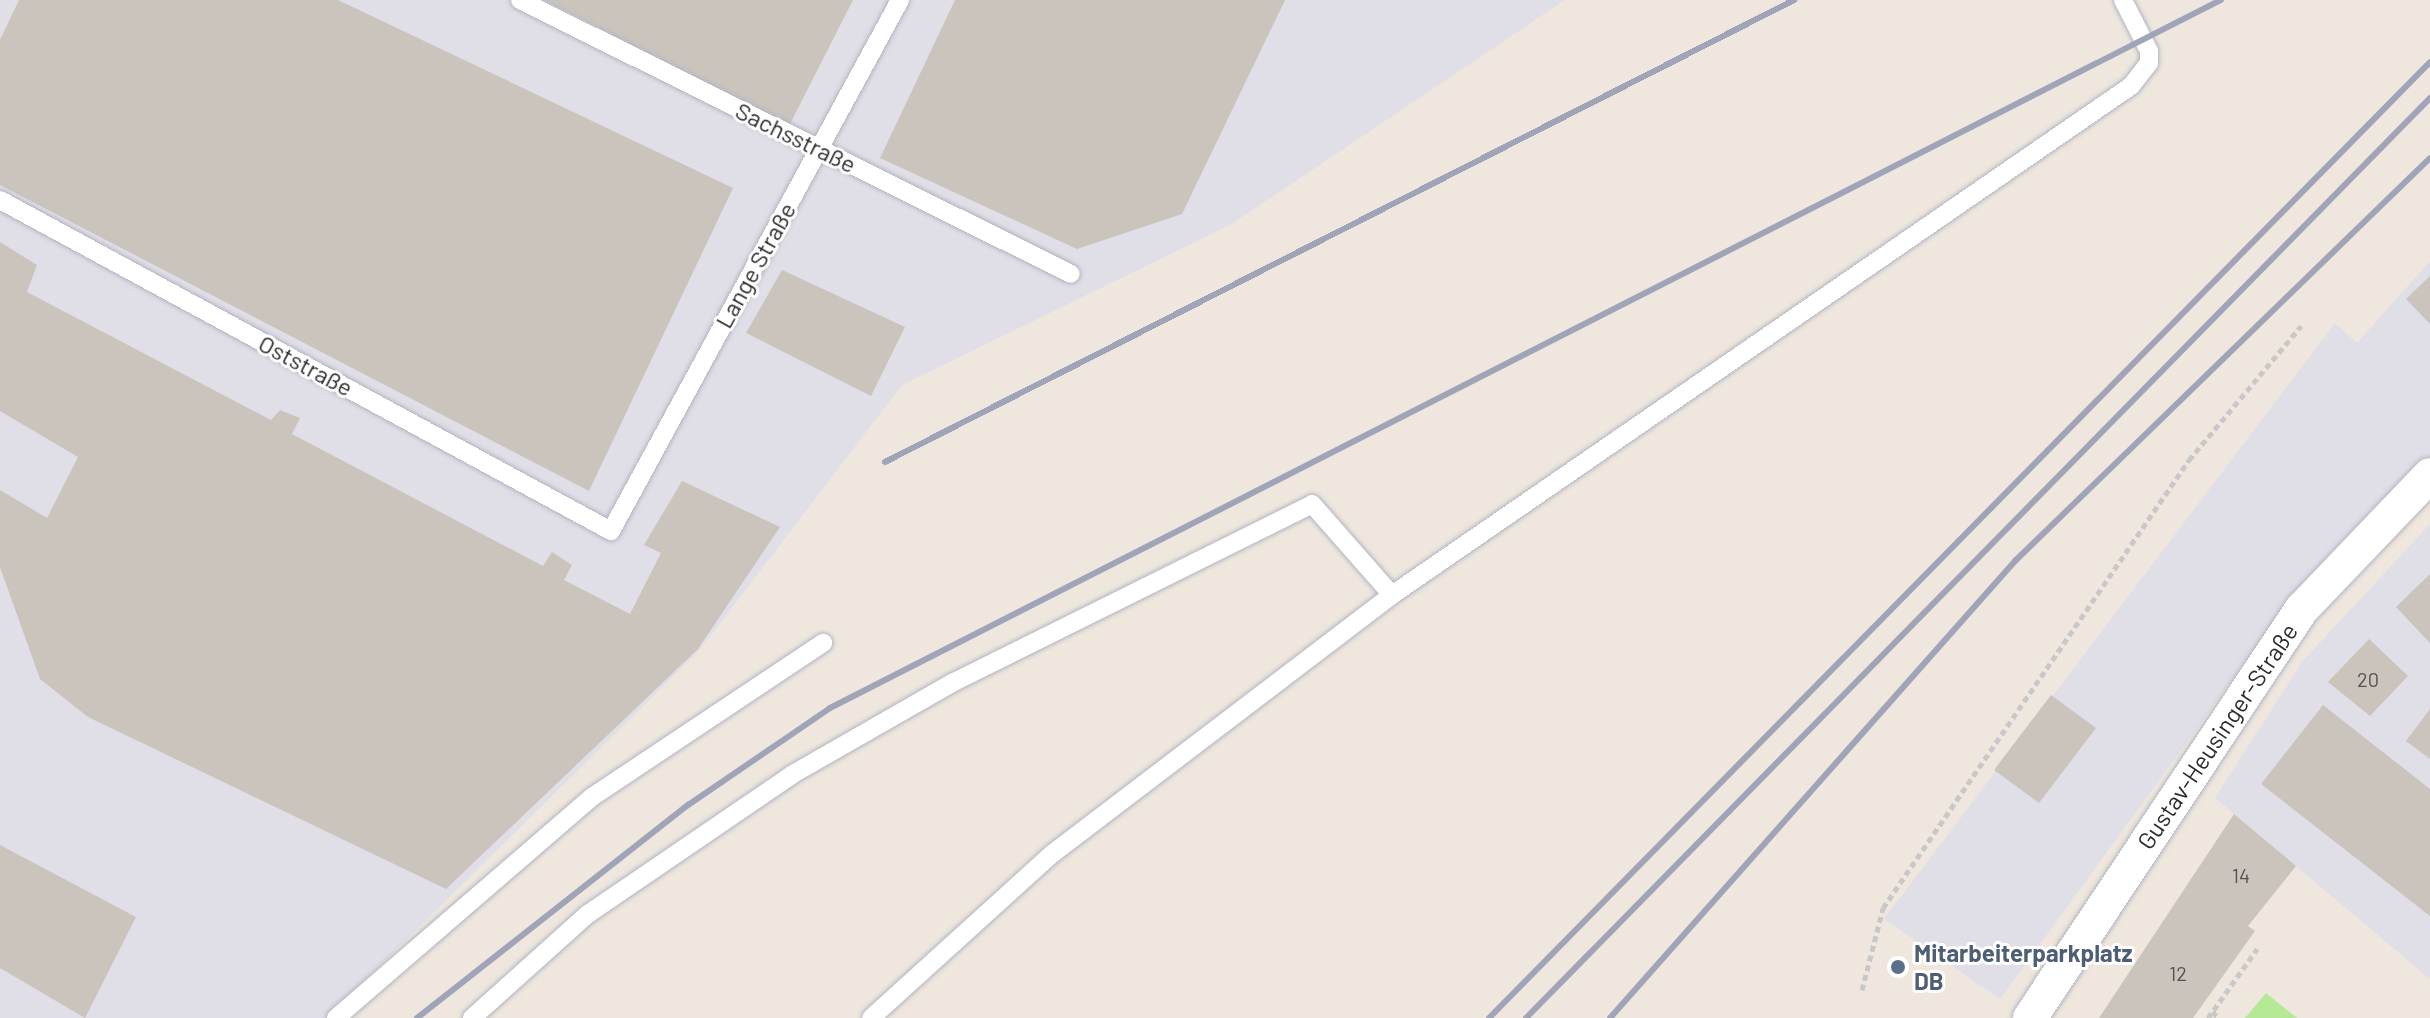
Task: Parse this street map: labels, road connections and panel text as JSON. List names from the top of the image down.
{
  "streets": {
    "street": ["Gustav-Heusinger-Straße"],
    "lane": ["Sachsstraße", "Lange Straße", "Oststraße"]
  },
  "crossings": [
    ["Sachsstraße", "Lange Straße"],
    ["Lange Straße", "Oststraße"]
  ],
  "places": ["Mitarbeiterparkplatz DB"],
  "house_numbers": ["20", "14", "12"]
}
